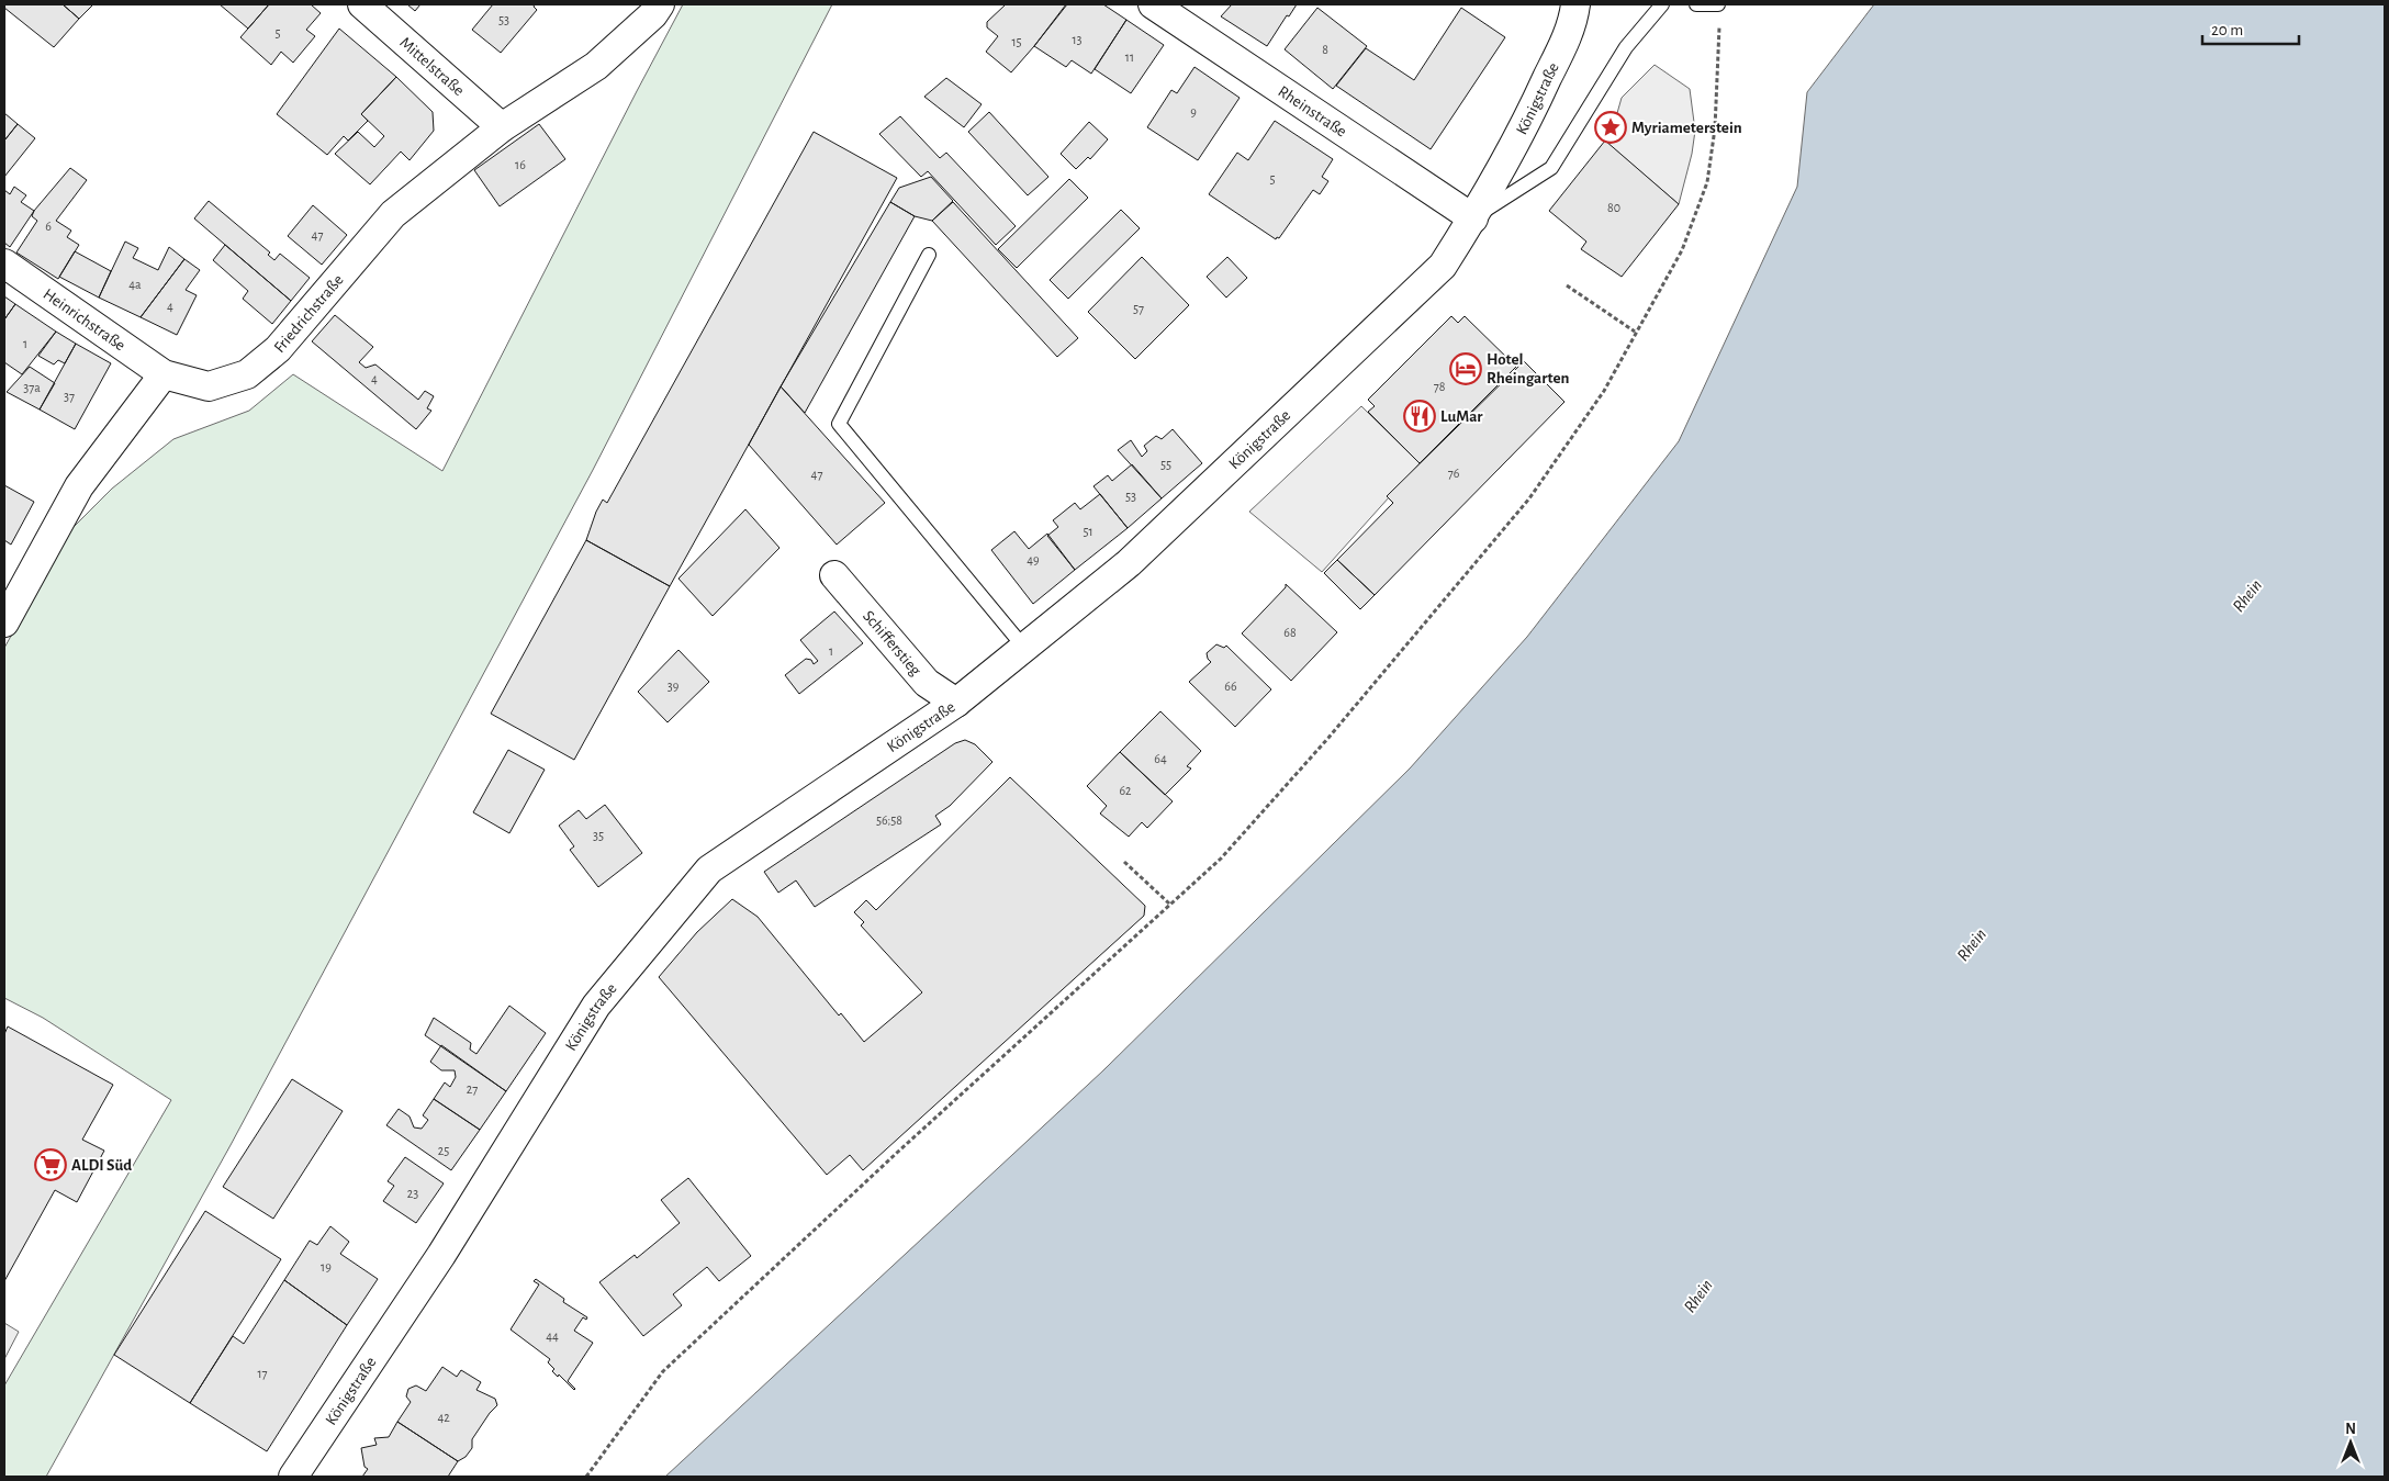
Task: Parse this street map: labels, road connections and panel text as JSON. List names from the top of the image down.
{
  "streets": {
    "street": [
      "Mittelstraße",
      "Königstraße",
      "Rheinstraße",
      "Friedrichstraße",
      "Heinrichstraße",
      "Schifferstieg"
    ]
  },
  "crossings": [
    ["Mittelstraße", "Friedrichstraße"],
    ["Königstraße", "Rheinstraße"],
    ["Königstraße", "Schifferstieg"],
    ["Friedrichstraße", "Heinrichstraße"]
  ],
  "water": ["Rhein"],
  "places": {
    "place": ["Myriameterstein"],
    "hotel": ["Hotel Rheingarten"],
    "restaurant": ["LuMar"],
    "supermarket": ["ALDI Süd"]
  },
  "house_numbers": [
    "53",
    "5",
    "13",
    "15",
    "8",
    "11",
    "9",
    "16",
    "5",
    "80",
    "6",
    "47",
    "4a",
    "4",
    "57",
    "1",
    "4",
    "78",
    "37a",
    "37",
    "55",
    "76",
    "47",
    "53",
    "51",
    "49",
    "68",
    "1",
    "39",
    "66",
    "64",
    "62",
    "56;58",
    "35",
    "27",
    "25",
    "23",
    "19",
    "44",
    "17",
    "42"
  ],
  "scale_bar": "20 m",
  "north": "top"
}
